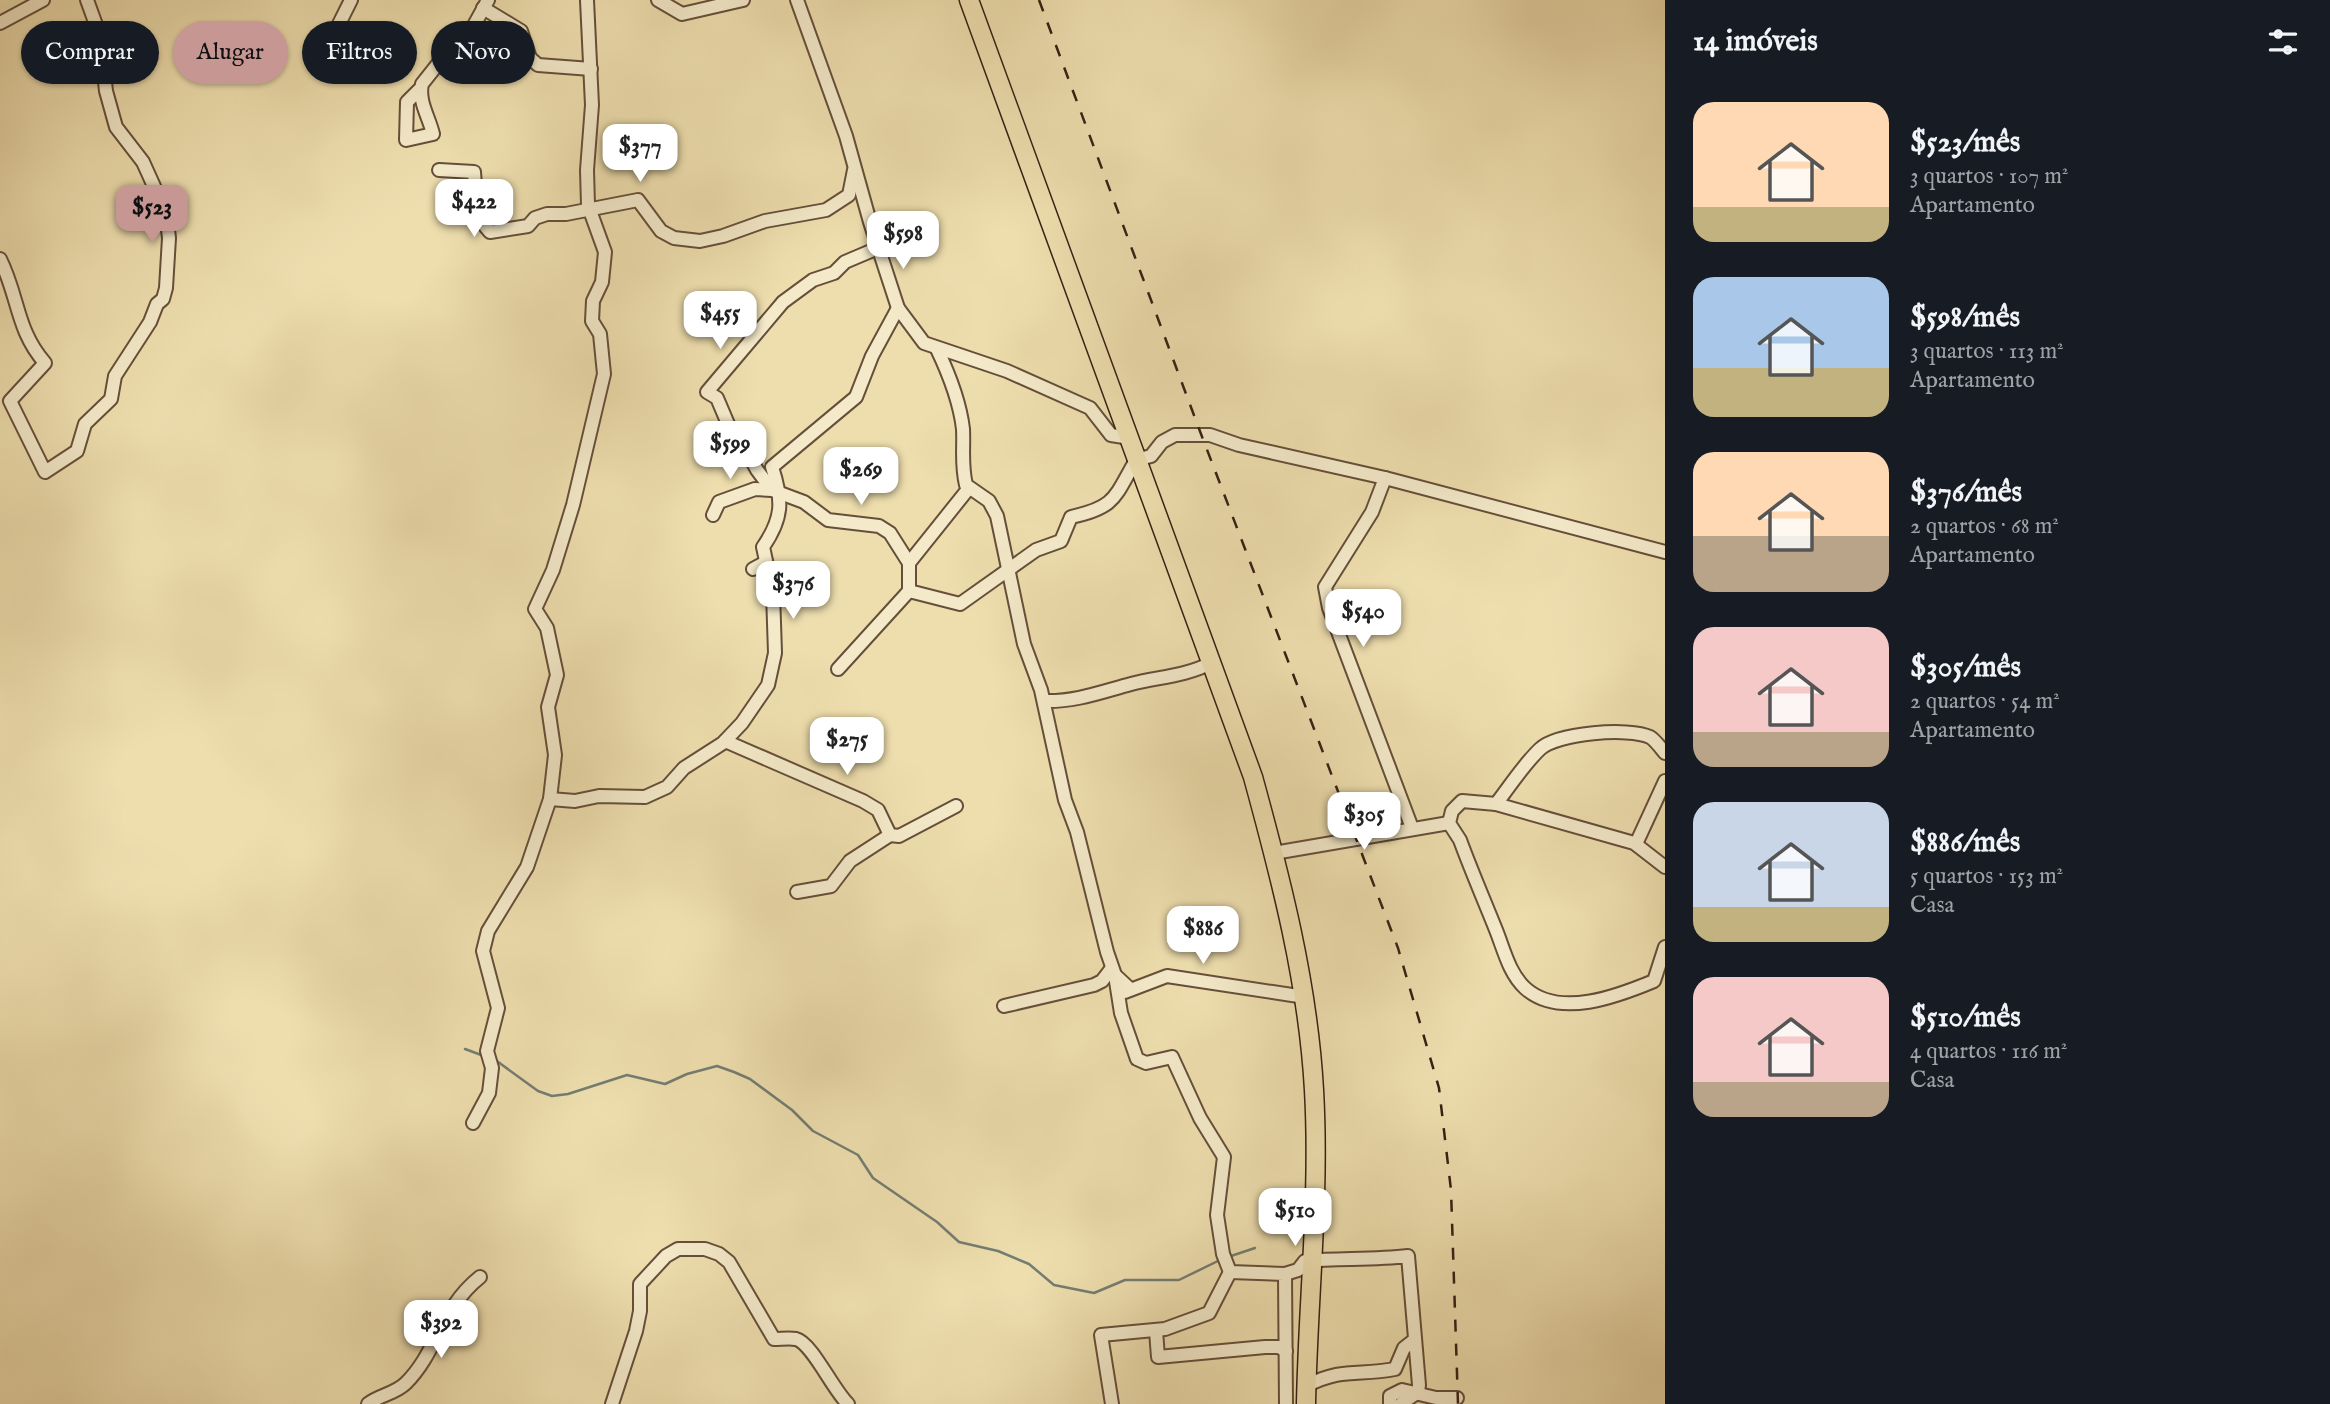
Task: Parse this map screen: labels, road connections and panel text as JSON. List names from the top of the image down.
{
  "page": {
    "heading": "14 imóveis",
    "chip": [
      "Comprar",
      "Alugar",
      "Filtros",
      "Novo"
    ],
    "list": [
      {
        "name": "$523/mês",
        "note": "3 quartos · 107 m² · Apartamento"
      },
      {
        "name": "$598/mês",
        "note": "3 quartos · 113 m² · Apartamento"
      },
      {
        "name": "$376/mês",
        "note": "2 quartos · 68 m² · Apartamento"
      },
      {
        "name": "$305/mês",
        "note": "2 quartos · 54 m² · Apartamento"
      },
      {
        "name": "$886/mês",
        "note": "5 quartos · 153 m² · Casa"
      },
      {
        "name": "$510/mês",
        "note": "4 quartos · 116 m² · Casa"
      }
    ],
    "price": [
      "$377",
      "$422",
      "$523",
      "$598",
      "$455",
      "$599",
      "$269",
      "$376",
      "$540",
      "$275",
      "$305",
      "$886",
      "$510",
      "$392"
    ]
  }
}
